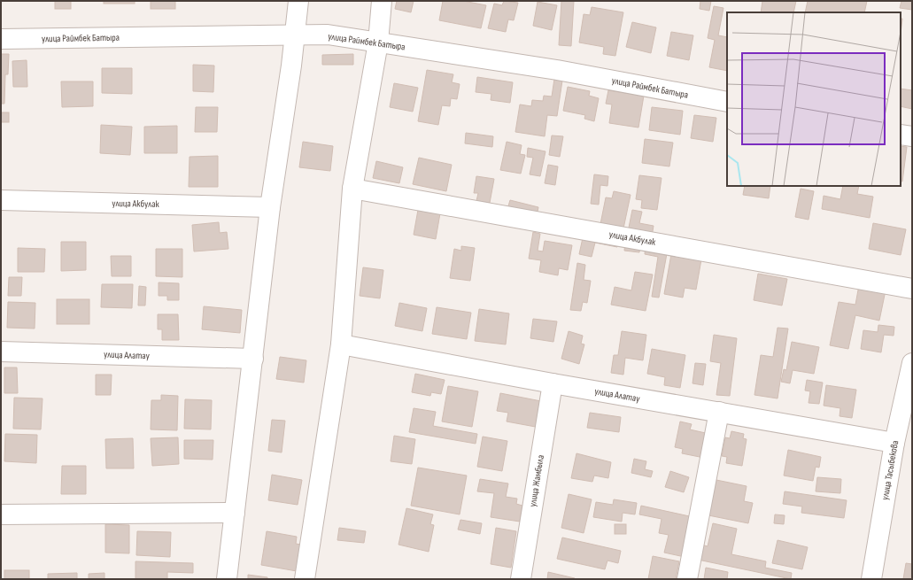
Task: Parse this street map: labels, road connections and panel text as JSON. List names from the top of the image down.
{
  "streets": {
    "street": [
      "улица Раймбек Батыра",
      "улица Акбулак",
      "улица Алатау",
      "улица Тасыбекова",
      "улица Жамбыла"
    ]
  },
  "crossings": [
    ["улица Алатау", "улица Тасыбекова"],
    ["улица Алатау", "улица Жамбыла"]
  ]
}
